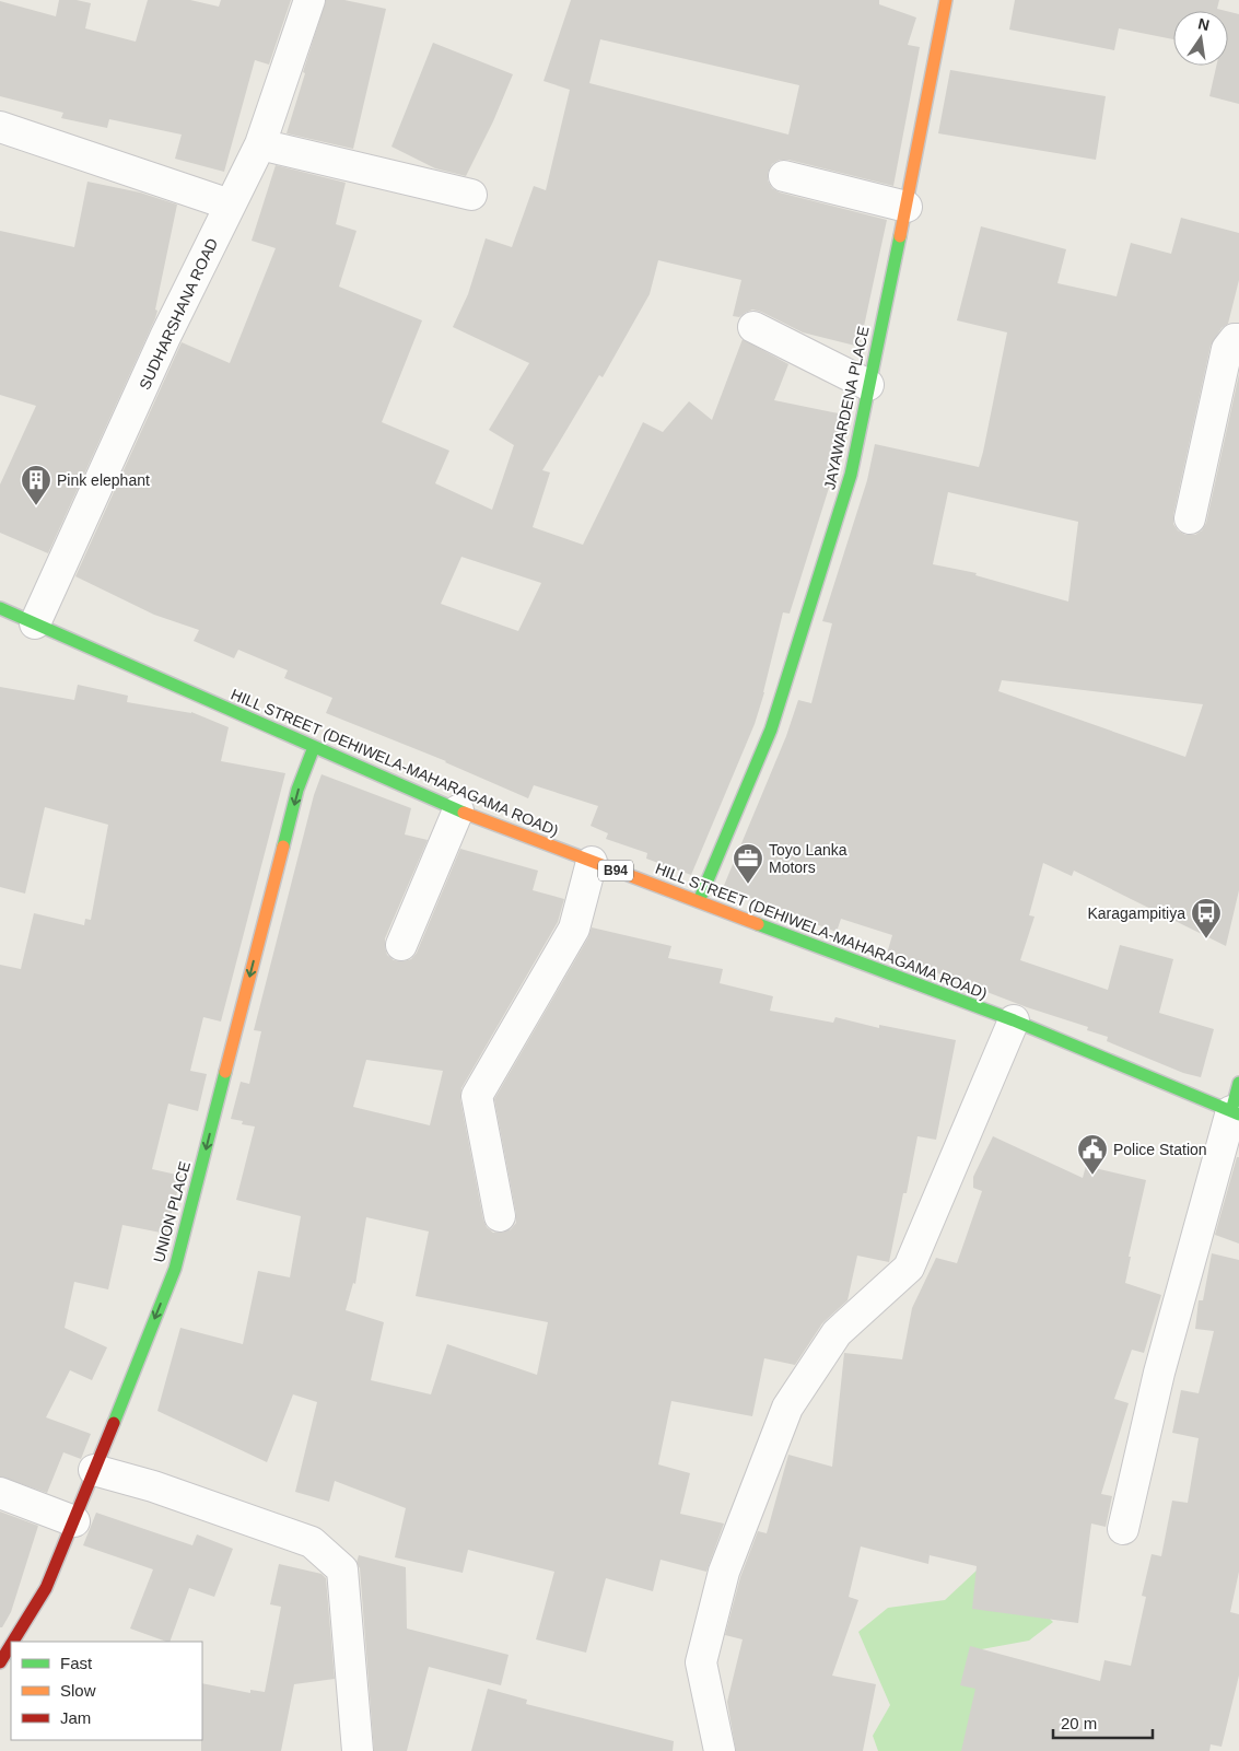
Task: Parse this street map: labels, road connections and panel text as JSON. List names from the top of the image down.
{
  "streets": {
    "street": [
      "SUDHARSHANA ROAD",
      "JAYAWARDENA PLACE",
      "HILL STREET (DEHIWELA-MAHARAGAMA ROAD)",
      "B94",
      "UNION PLACE"
    ]
  },
  "crossings": [
    ["SUDHARSHANA ROAD", "HILL STREET (DEHIWELA-MAHARAGAMA ROAD)"],
    ["JAYAWARDENA PLACE", "HILL STREET (DEHIWELA-MAHARAGAMA ROAD)"],
    ["HILL STREET (DEHIWELA-MAHARAGAMA ROAD)", "UNION PLACE"]
  ],
  "one_way": ["UNION PLACE"],
  "places": {
    "building": ["Pink elephant"],
    "office": ["Toyo Lanka Motors"],
    "bus stop": ["Karagampitiya"],
    "public building": ["Police Station"]
  },
  "legend": ["Fast", "Slow", "Jam"],
  "scale_bar": "20 m",
  "north": "top"
}
